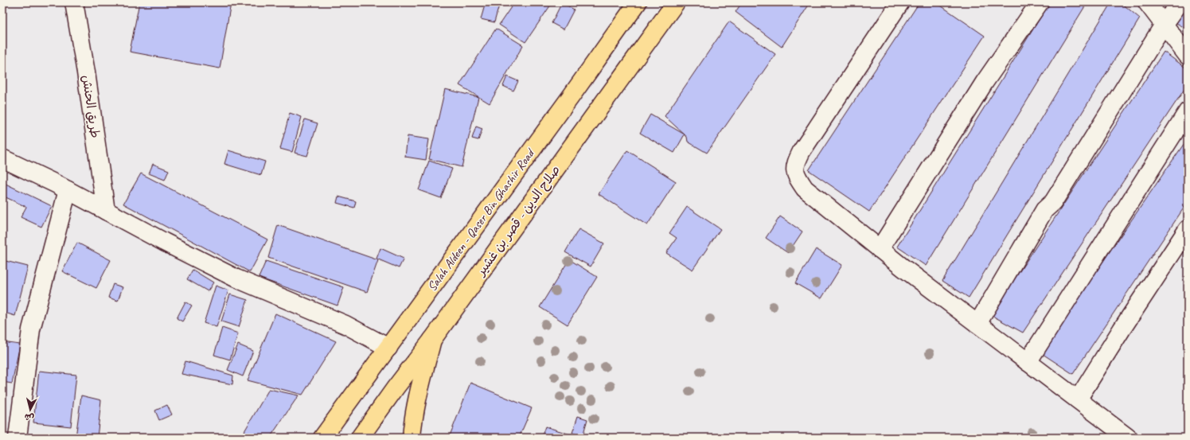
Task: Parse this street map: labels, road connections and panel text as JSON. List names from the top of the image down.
{
  "streets": {
    "main road": ["Salah Aldeen - Qaser Bin Ghashir Road", "صلاح الدين - قصر بن غشير"],
    "street": ["طريق الحنش"]
  },
  "north": "bottom"
}
